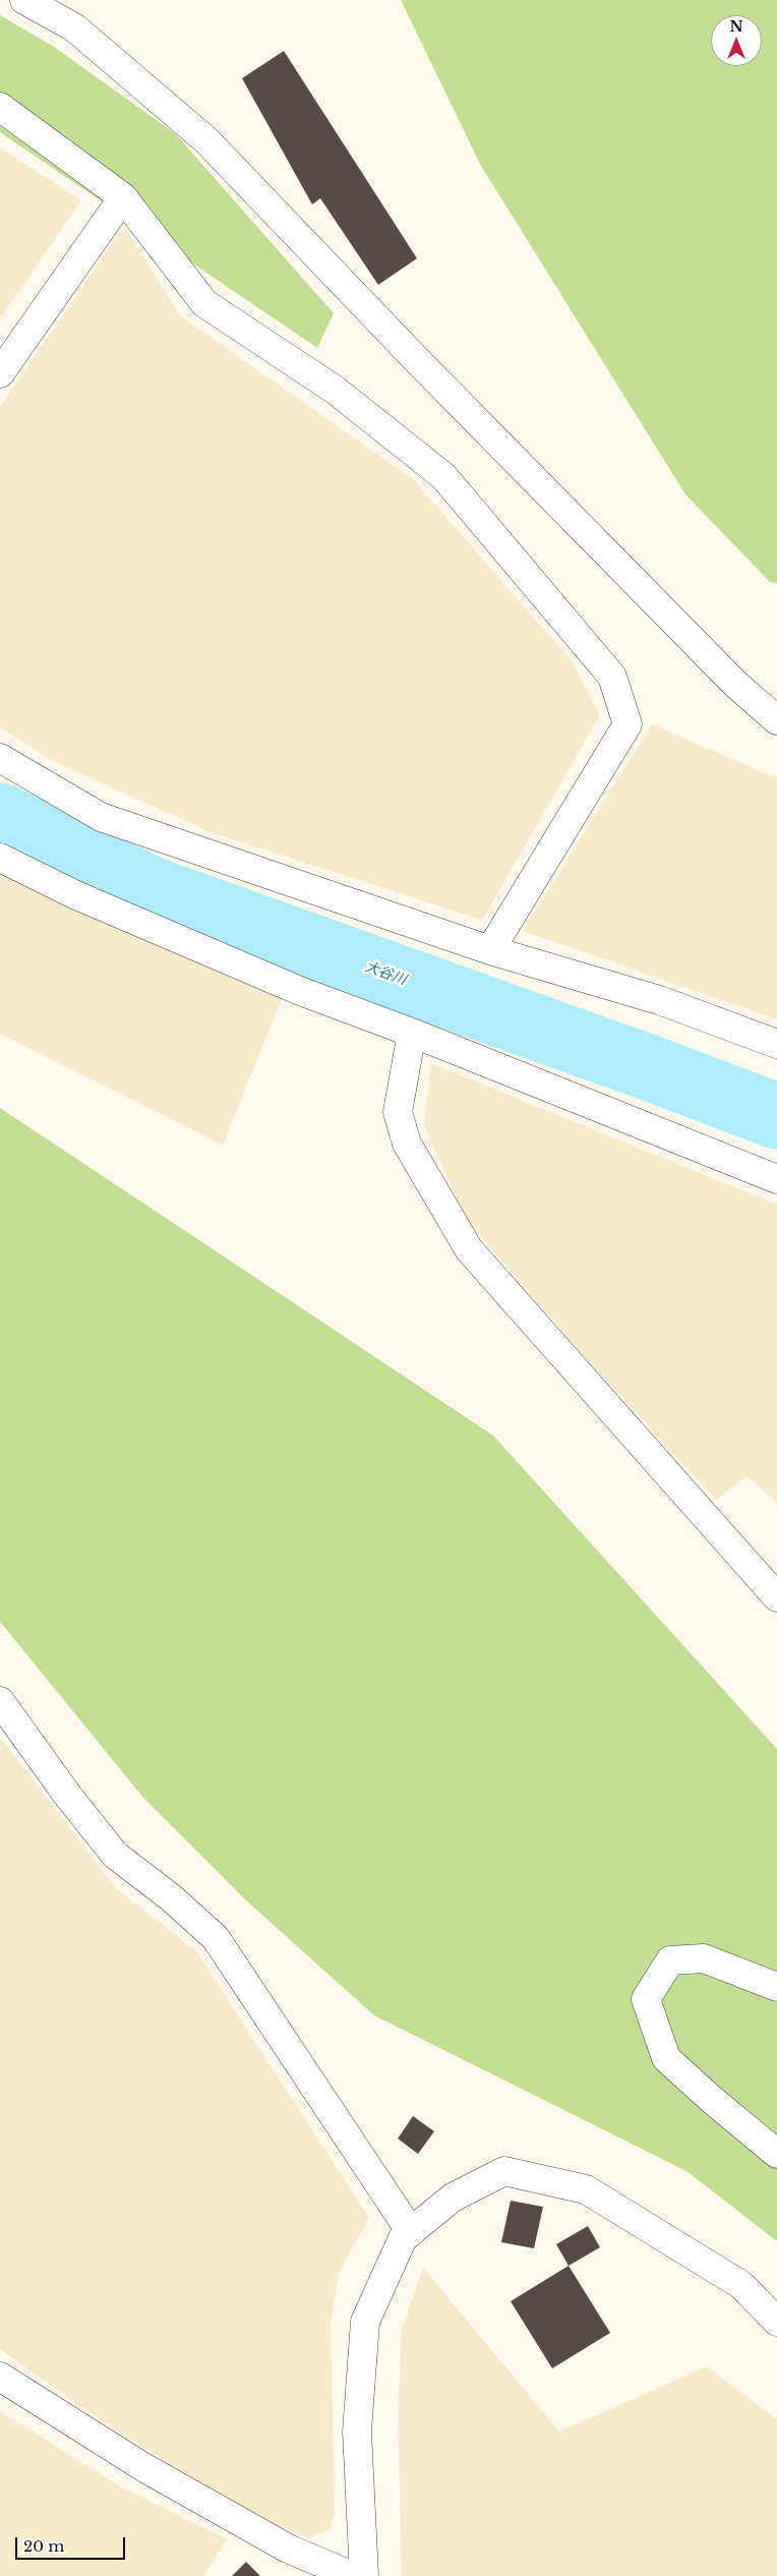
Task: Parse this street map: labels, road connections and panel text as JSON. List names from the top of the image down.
{
  "water": ["大谷川"],
  "scale_bar": "20 m",
  "north": "top"
}
